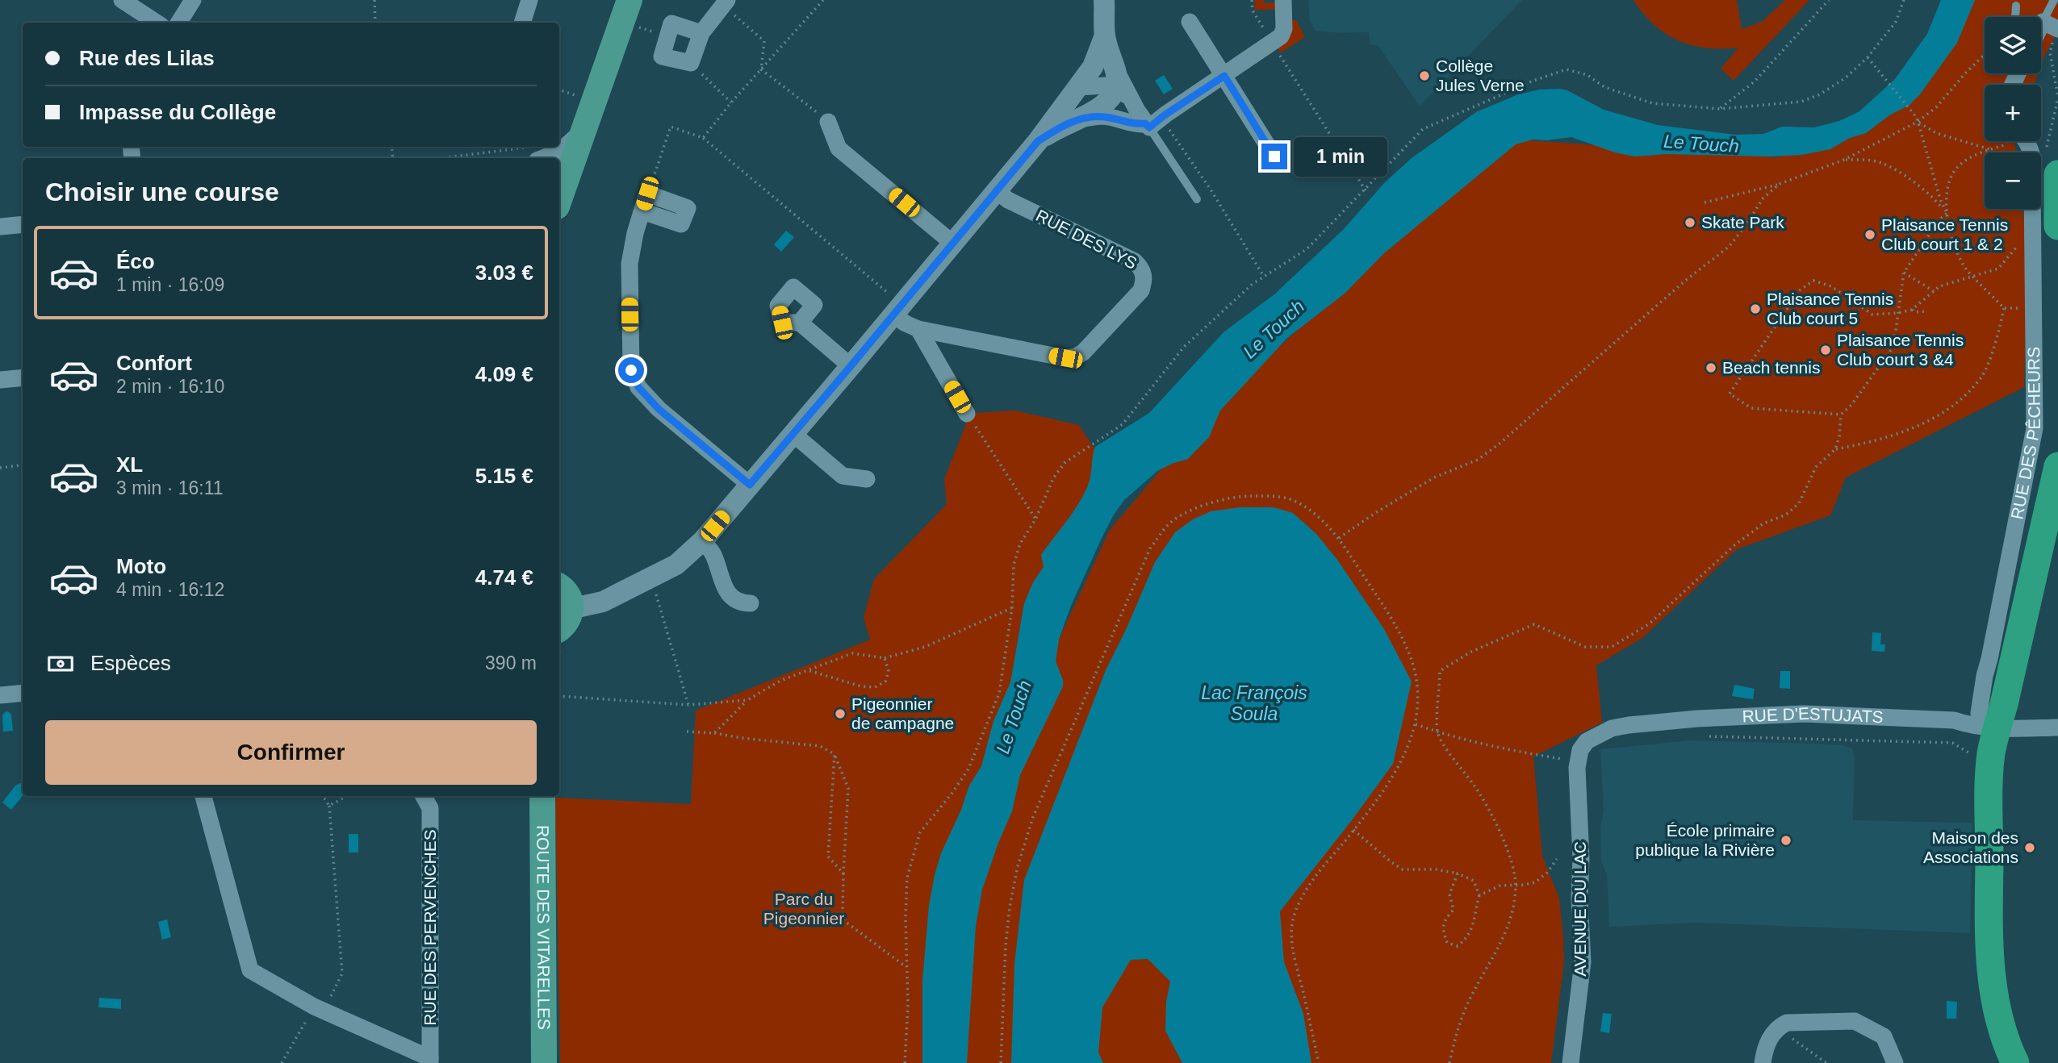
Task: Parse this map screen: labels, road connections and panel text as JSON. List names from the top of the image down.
{
  "streets": {
    "main road": ["ROUTE DES VITARELLES"],
    "street": [
      "RUE DES LYS",
      "RUE DES PÊCHEURS",
      "RUE D'ESTUJATS",
      "AVENUE DU LAC",
      "RUE DES PERVENCHES"
    ]
  },
  "crossings": [
    ["RUE DES PÊCHEURS", "RUE D'ESTUJATS"],
    ["RUE D'ESTUJATS", "AVENUE DU LAC"]
  ],
  "water": ["Le Touch", "Lac François Soula"],
  "parks": ["Parc du Pigeonnier"],
  "places": [
    "Collège Jules Verne",
    "Skate Park",
    "Plaisance Tennis Club court 1 & 2",
    "Plaisance Tennis Club court 5",
    "Plaisance Tennis Club court 3 &4",
    "Beach tennis",
    "Pigeonnier de campagne",
    "École primaire publique la Rivière",
    "Maison des Associations"
  ],
  "page": {
    "map_buttons": ["+", "−"],
    "banner": ["Rue des Lilas", "Impasse du Collège"],
    "bubble": "1 min",
    "heading": "Choisir une course",
    "list": [
      {
        "name": "Éco",
        "note": "1 min · 16:09",
        "value": "3.03 €"
      },
      {
        "name": "Confort",
        "note": "2 min · 16:10",
        "value": "4.09 €"
      },
      {
        "name": "XL",
        "note": "3 min · 16:11",
        "value": "5.15 €"
      },
      {
        "name": "Moto",
        "note": "4 min · 16:12",
        "value": "4.74 €"
      }
    ],
    "pay": ["Espèces", "390 m"],
    "buttons": "Confirmer"
  }
}
